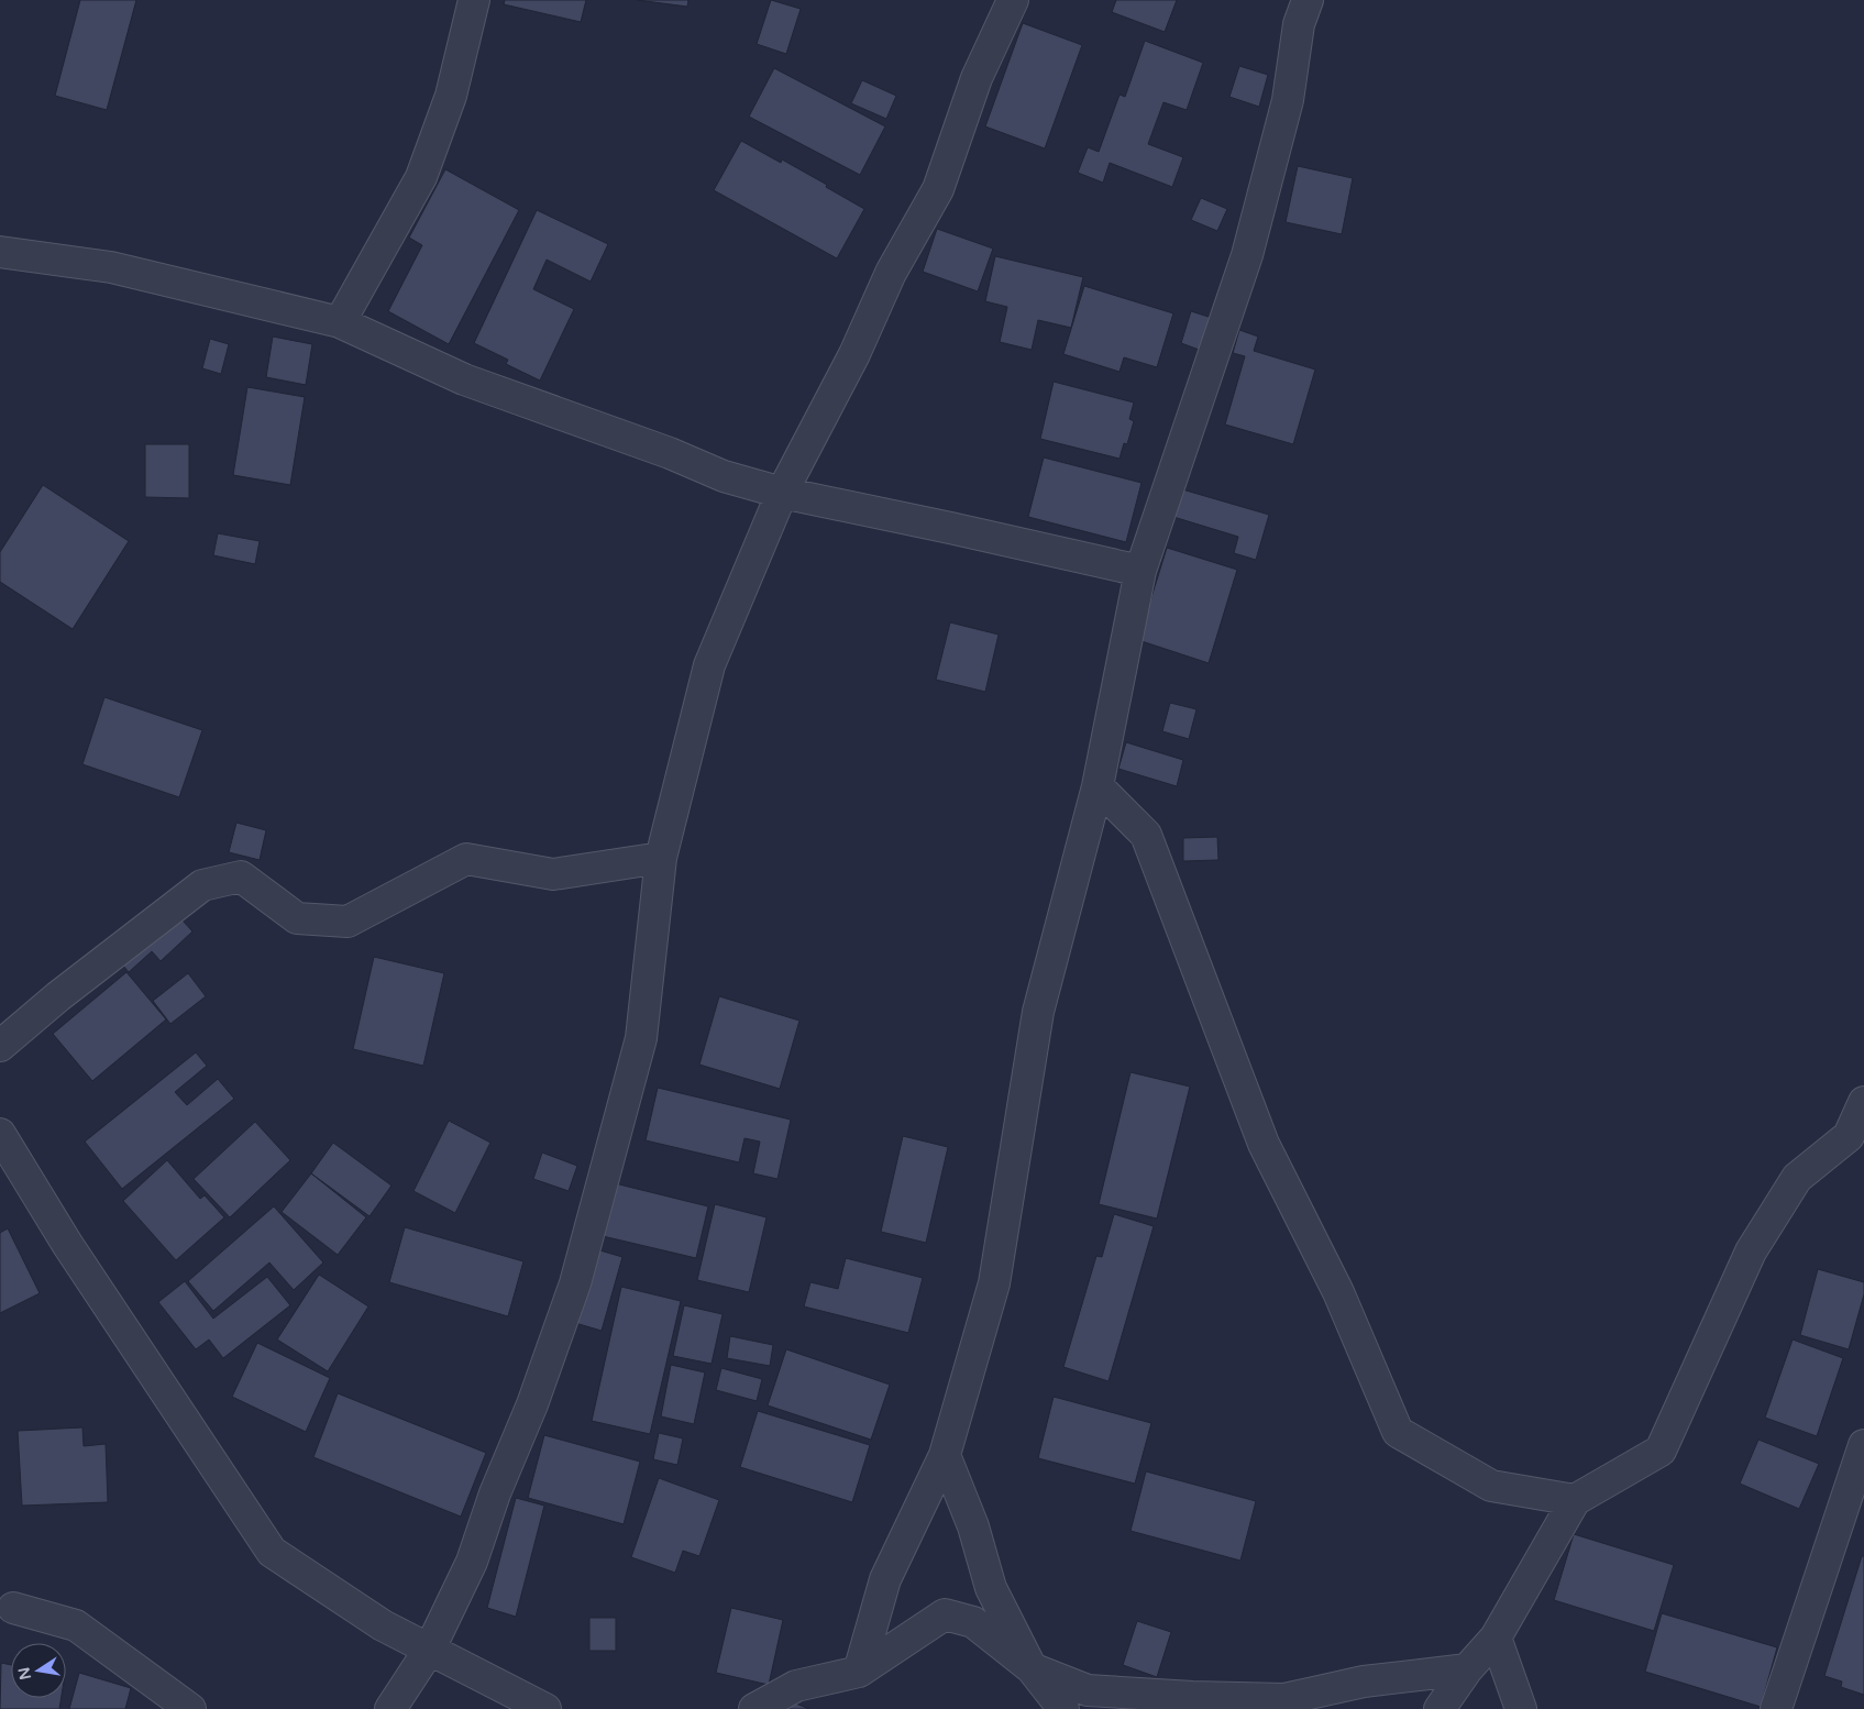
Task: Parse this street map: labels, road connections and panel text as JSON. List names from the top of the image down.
{
  "north": "left"
}
